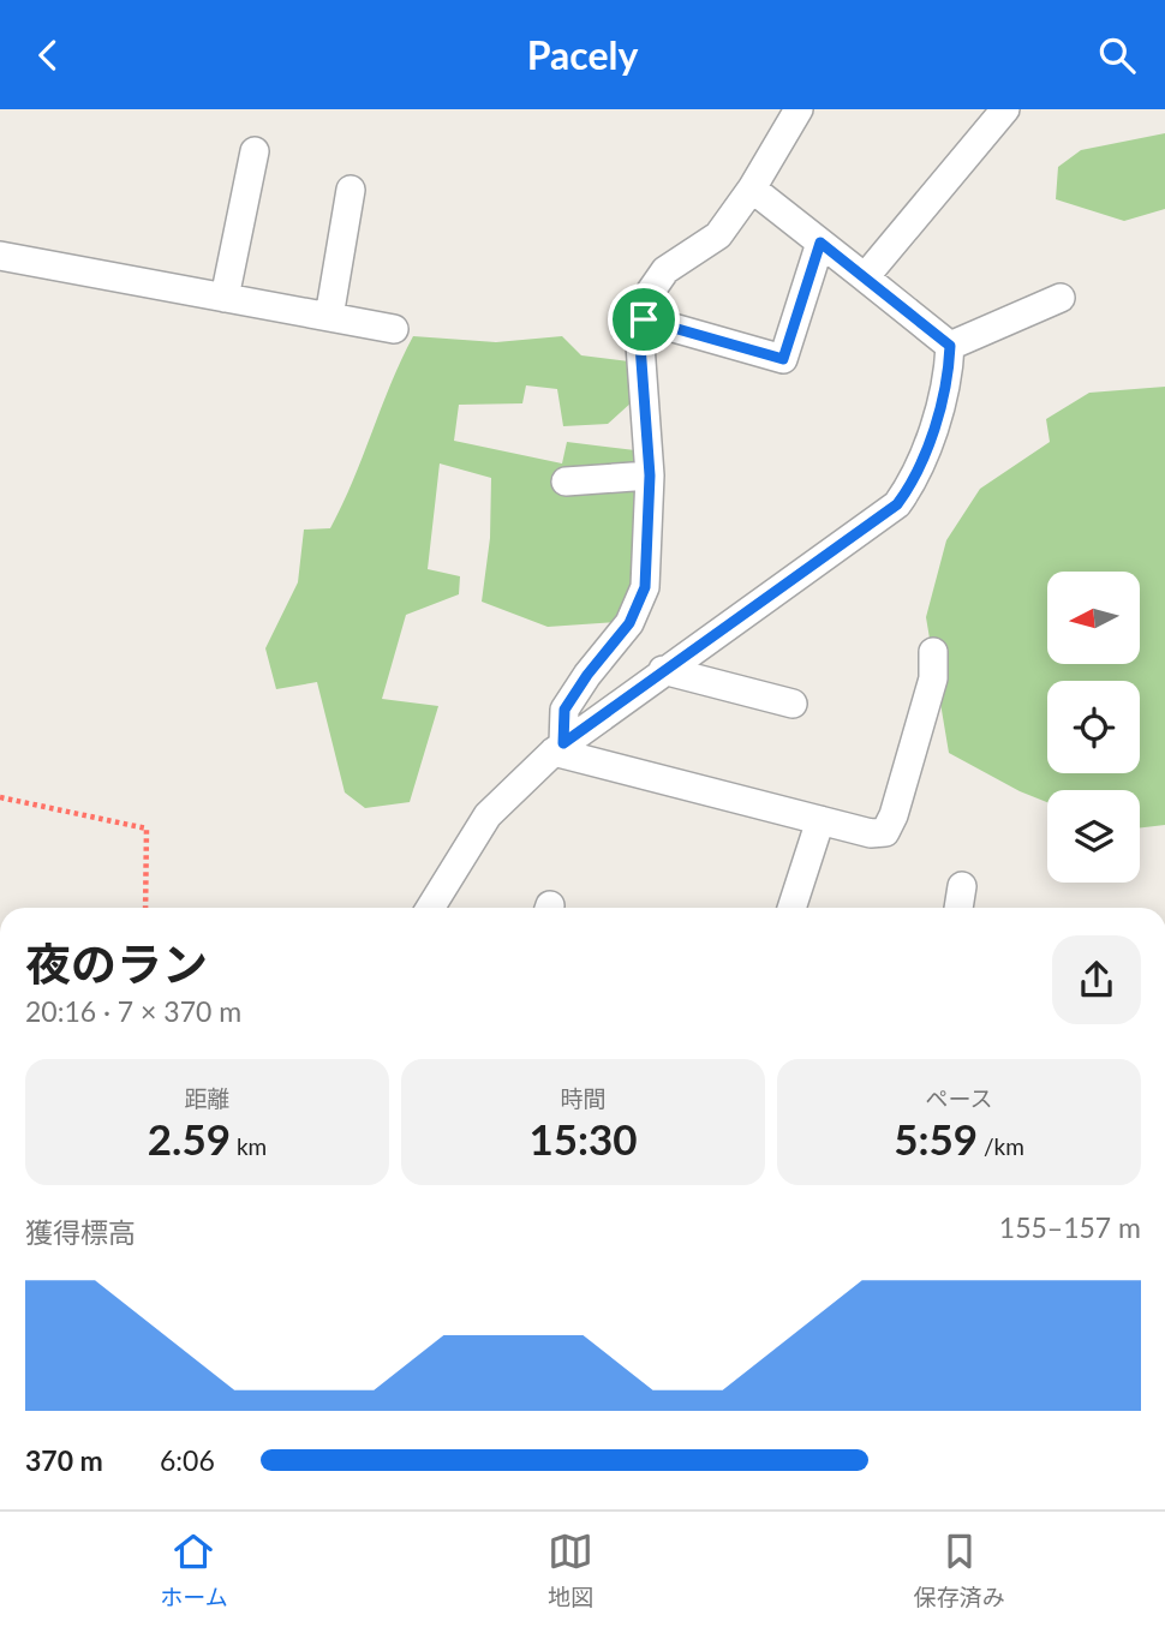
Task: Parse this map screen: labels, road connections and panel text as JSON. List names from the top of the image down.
{
  "north": "left",
  "page": {
    "header": "Pacely",
    "heading": ["夜のラン", "20:16 · 7 × 370 m"],
    "stats": [
      ["距離", "2.59 km"],
      ["時間", "15:30"],
      ["ペース", "5:59 /km"]
    ],
    "chart": ["獲得標高", "155–157 m"],
    "list": [
      {
        "name": "370 m",
        "note": "6:06"
      }
    ],
    "tabs": ["ホーム", "地図", "保存済み"]
  }
}
